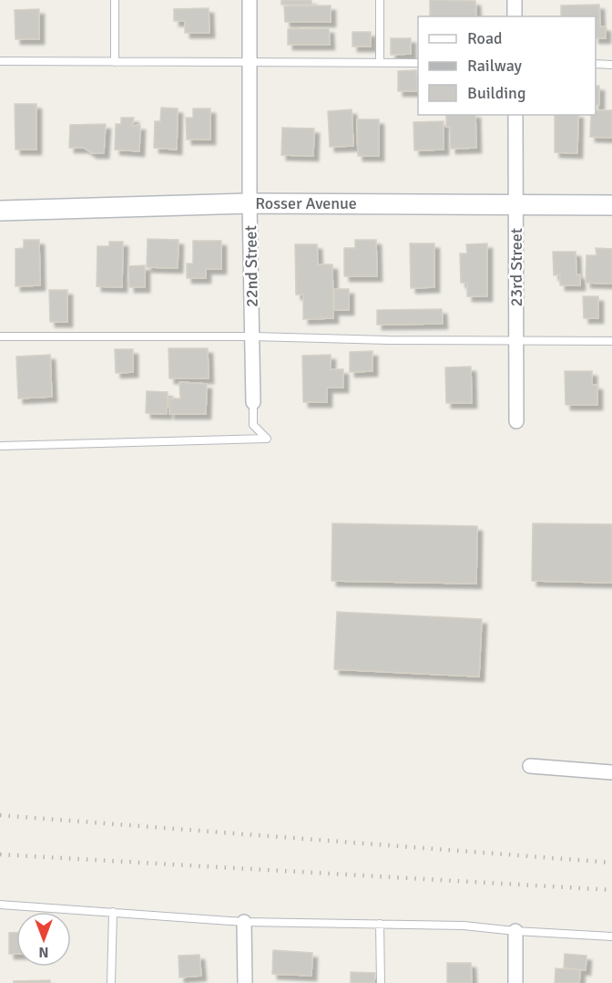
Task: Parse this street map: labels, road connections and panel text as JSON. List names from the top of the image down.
{
  "streets": {
    "street": ["Rosser Avenue", "22nd Street", "23rd Street"]
  },
  "crossings": [
    ["Rosser Avenue", "22nd Street"],
    ["Rosser Avenue", "23rd Street"]
  ],
  "legend": ["Road", "Railway", "Building"],
  "north": "bottom"
}
